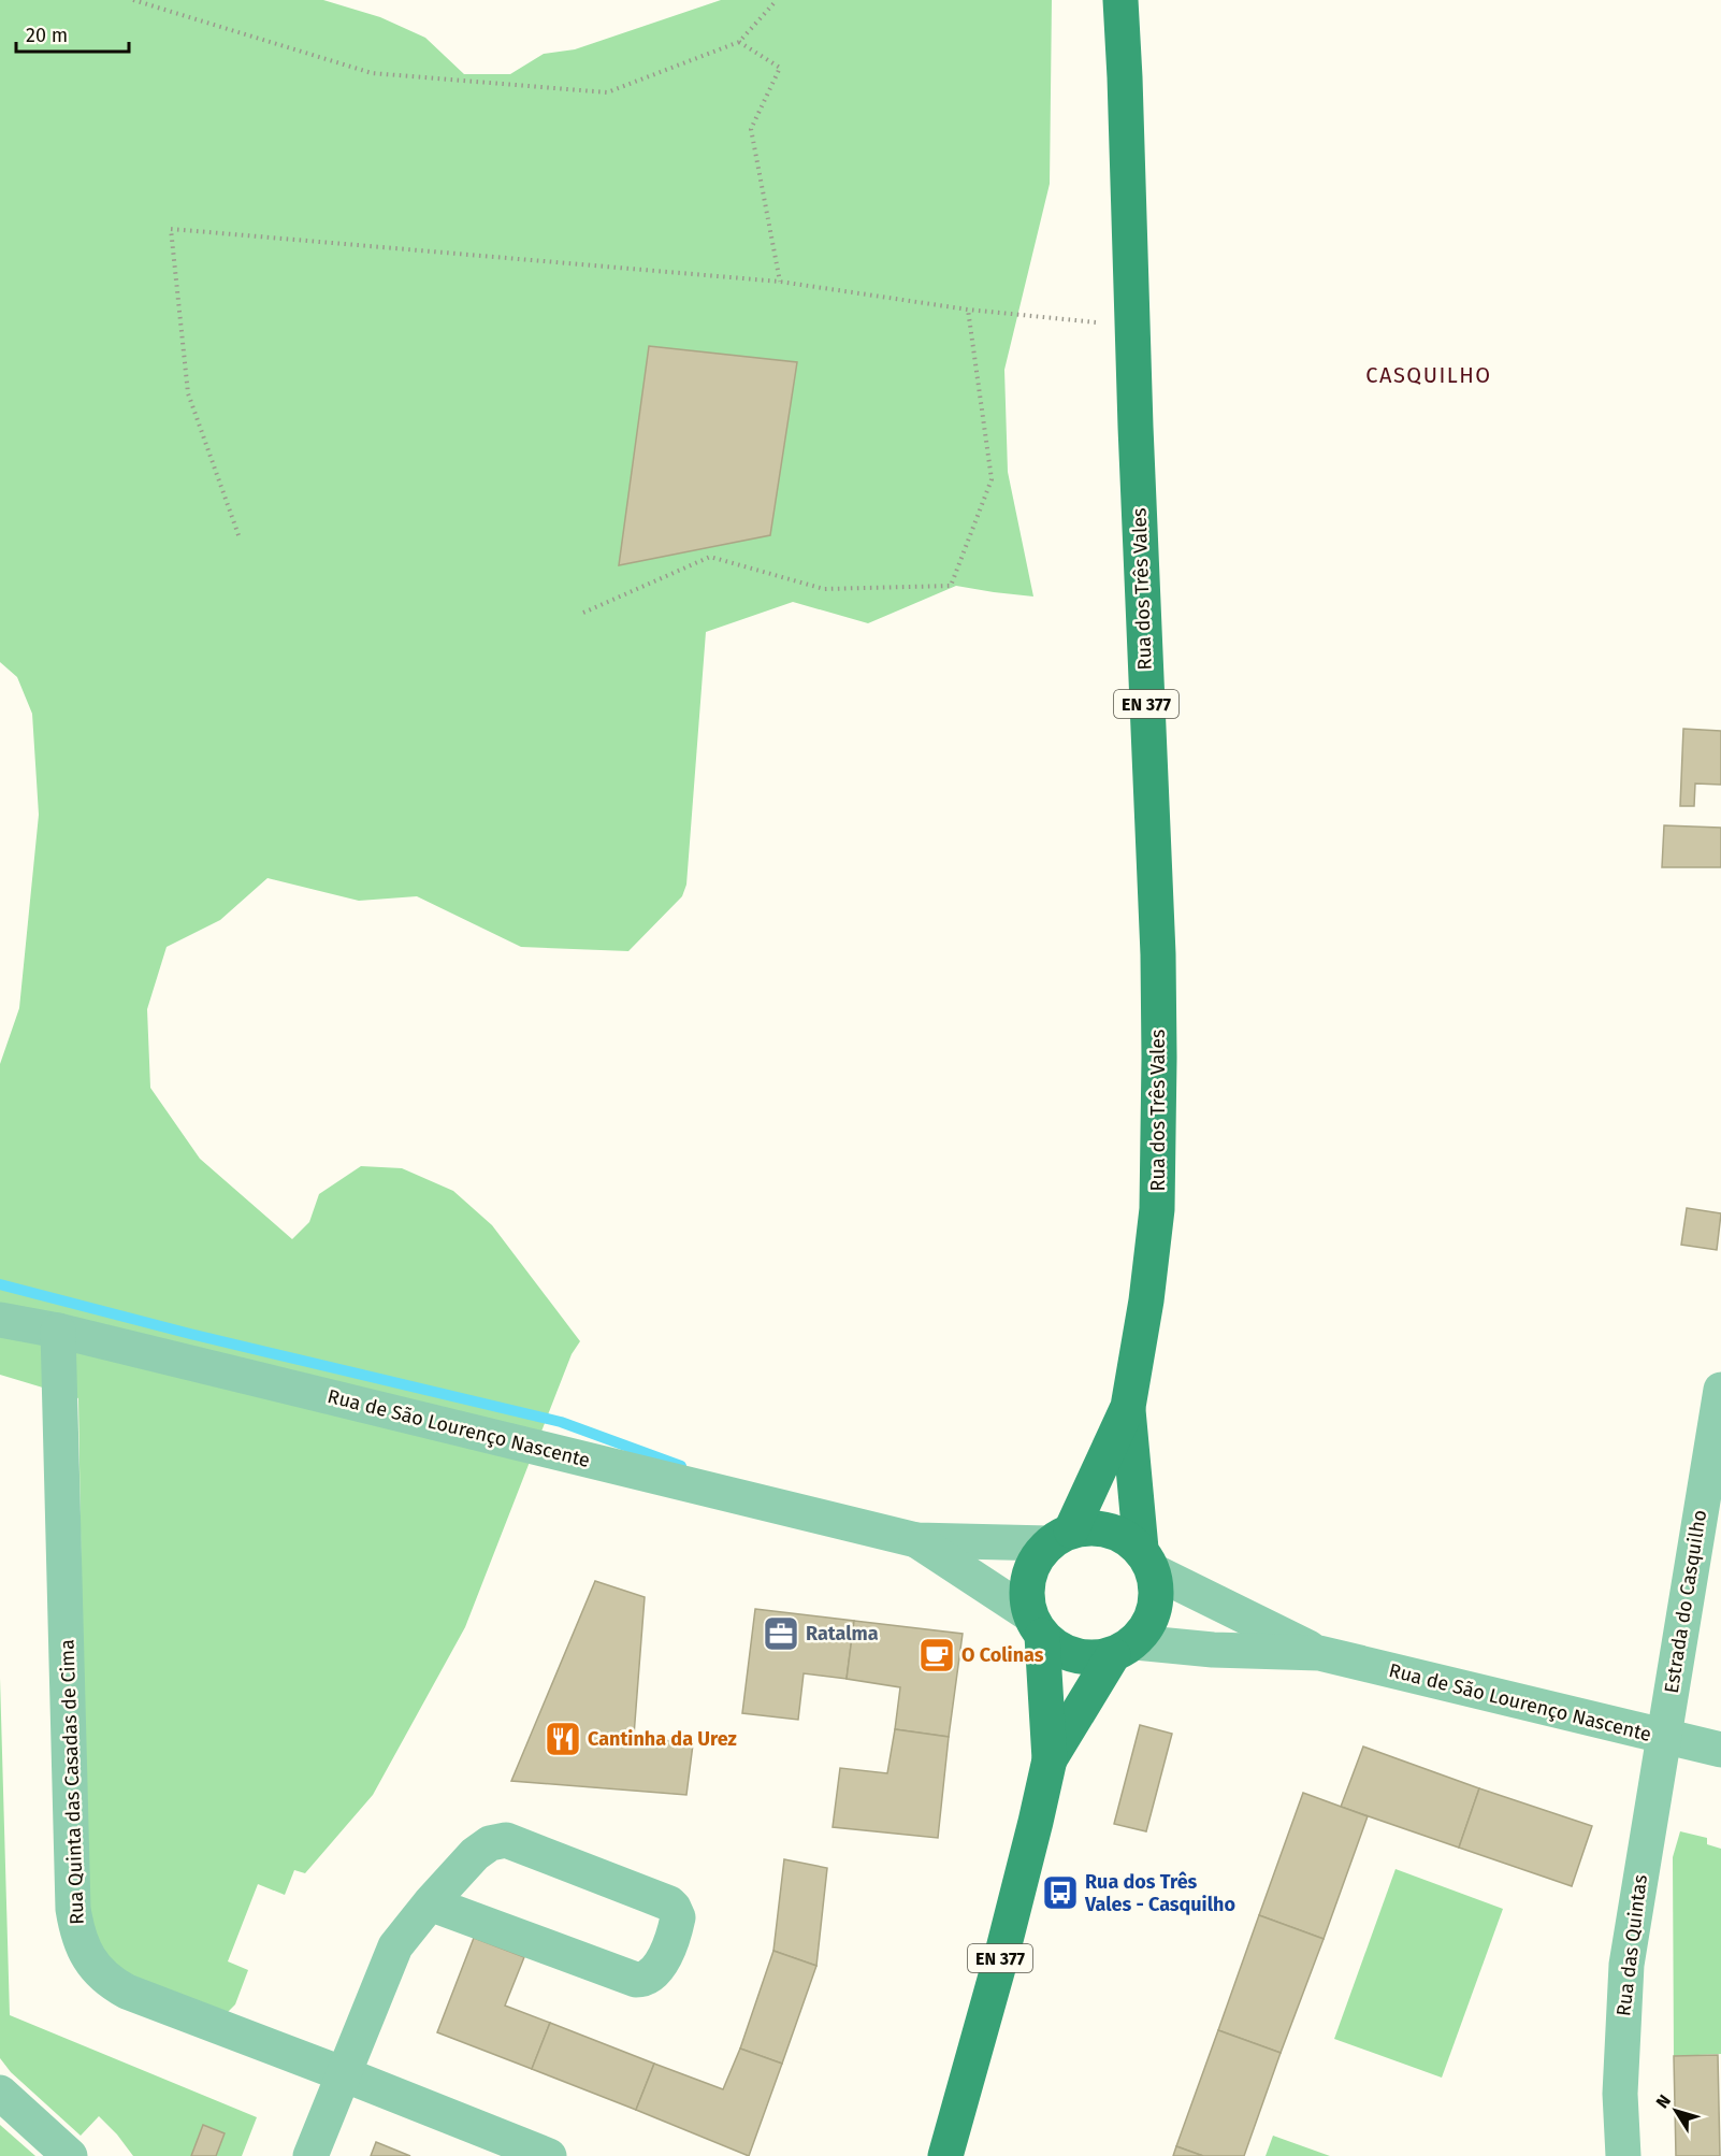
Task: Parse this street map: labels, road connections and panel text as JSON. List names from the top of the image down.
{
  "streets": {
    "main road": ["Rua dos Três Vales", "EN 377"],
    "street": [
      "Rua de São Lourenço Nascente",
      "Estrada do Casquilho",
      "Rua Quinta das Casadas de Cima",
      "Rua das Quintas"
    ]
  },
  "crossings": [
    ["Rua dos Três Vales", "Rua de São Lourenço Nascente"],
    ["Rua de São Lourenço Nascente", "Estrada do Casquilho"],
    ["Rua de São Lourenço Nascente", "Rua Quinta das Casadas de Cima"],
    ["Rua de São Lourenço Nascente", "Rua das Quintas"],
    ["Estrada do Casquilho", "Rua das Quintas"]
  ],
  "districts": ["CASQUILHO"],
  "places": {
    "office": ["Ratalma"],
    "cafe": ["O Colinas"],
    "restaurant": ["Cantinha da Urez"],
    "bus stop": ["Rua dos Três Vales - Casquilho"]
  },
  "scale_bar": "20 m",
  "north": "top left"
}
